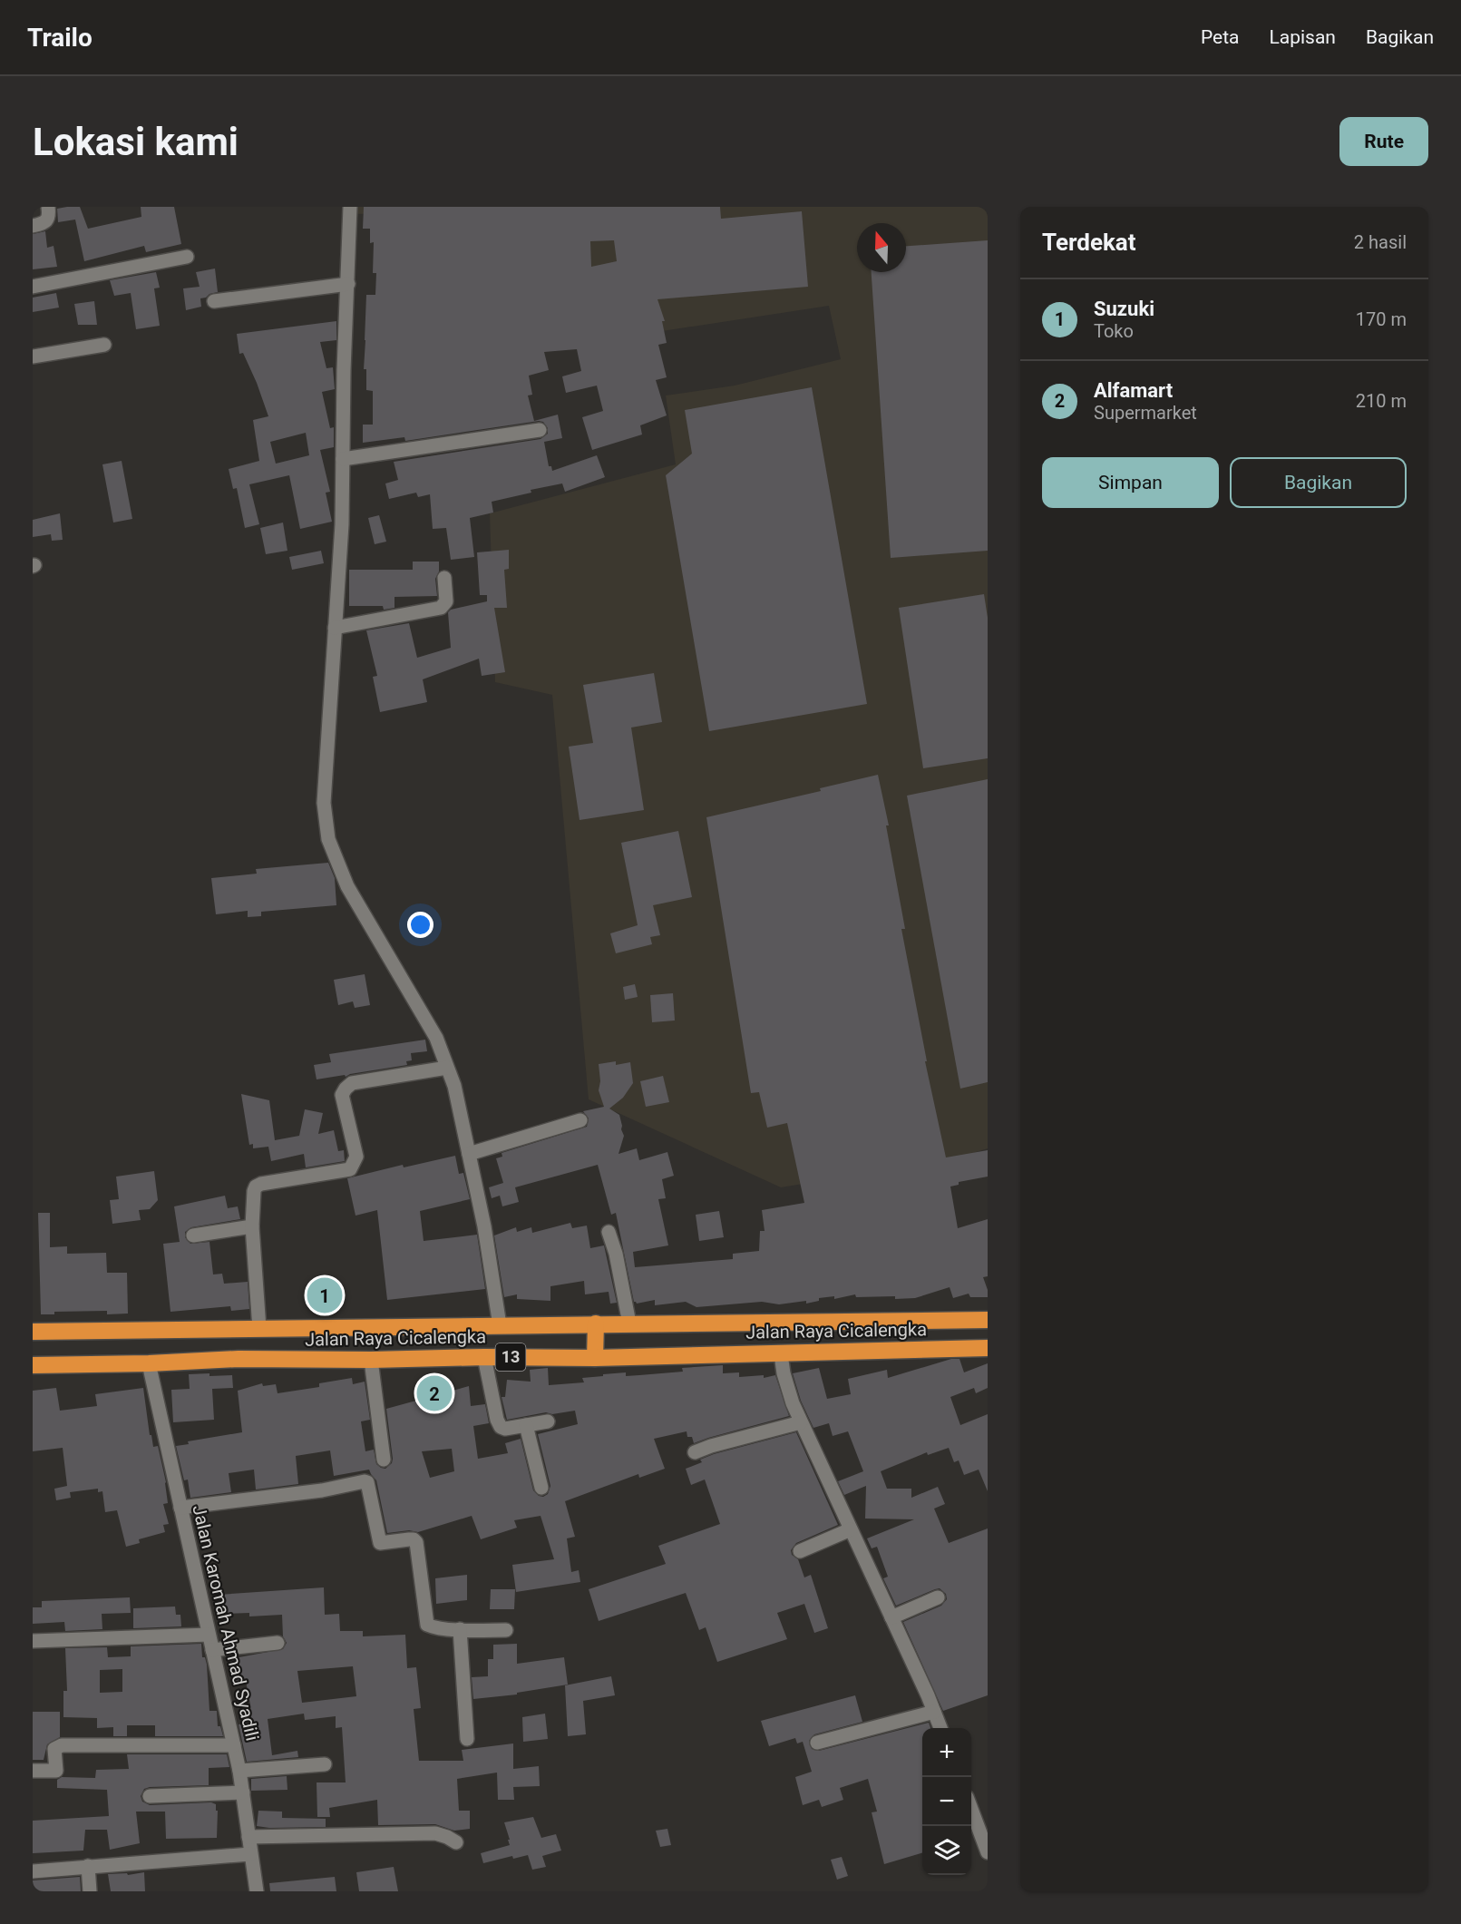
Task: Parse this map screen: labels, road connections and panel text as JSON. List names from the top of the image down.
{
  "streets": {
    "highway": ["Jalan Raya Cicalengka", "13"],
    "street": ["Jalan Karomah Ahmad Syadili"]
  },
  "crossings": [
    ["Jalan Raya Cicalengka", "Jalan Karomah Ahmad Syadili"]
  ],
  "north": "top",
  "page": {
    "header": "Trailo",
    "nav": ["Peta", "Lapisan", "Bagikan"],
    "buttons": [
      "Rute",
      ["Simpan", "Bagikan"]
    ],
    "title": "Lokasi kami",
    "heading": ["Terdekat", "2 hasil"],
    "list": [
      {
        "mark": "1",
        "name": "Suzuki",
        "note": "Toko",
        "value": "170 m"
      },
      {
        "mark": "2",
        "name": "Alfamart",
        "note": "Supermarket",
        "value": "210 m"
      }
    ],
    "pins": ["1", "2"],
    "map_buttons": ["+", "−"]
  }
}
